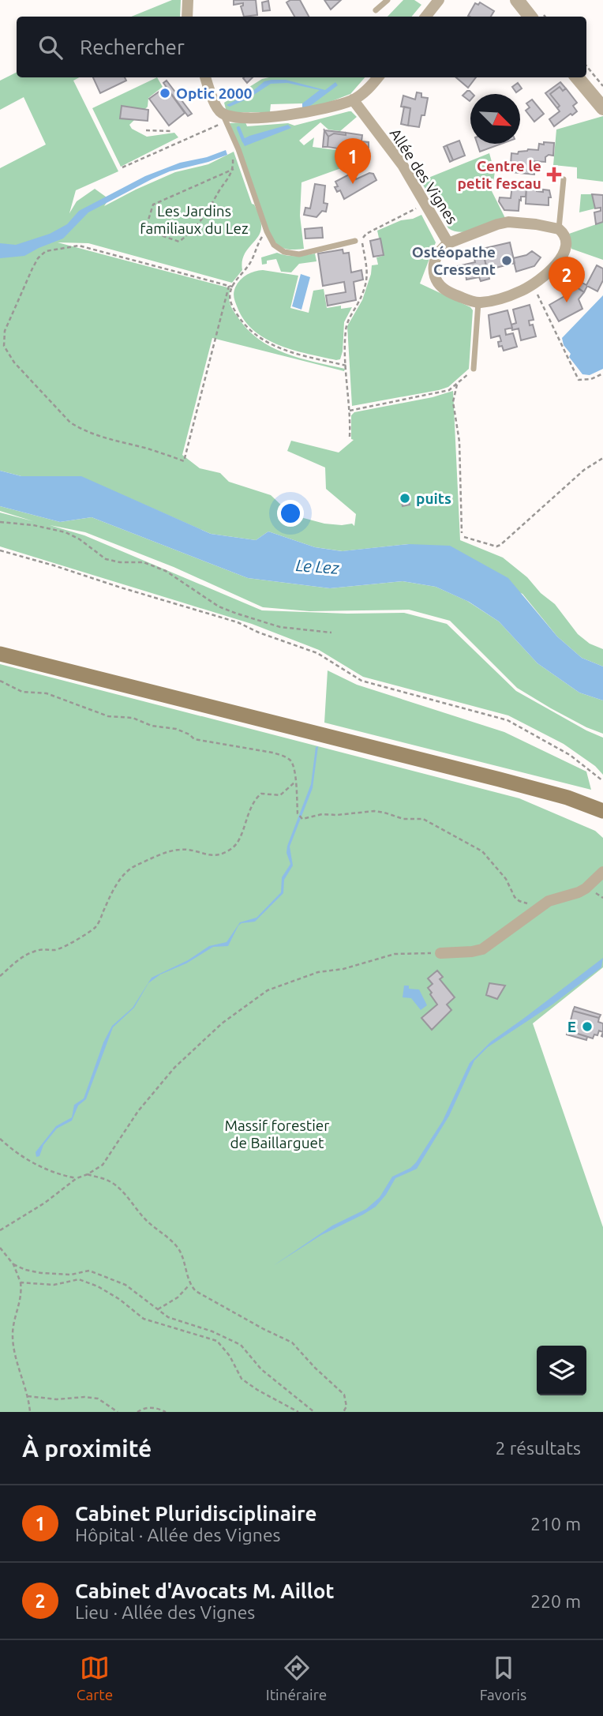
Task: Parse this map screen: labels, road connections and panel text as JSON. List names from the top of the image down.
{
  "streets": {
    "street": ["Allée des Vignes"]
  },
  "water": ["Le Lez"],
  "parks": ["Les Jardins familiaux du Lez", "Massif forestier de Baillarguet"],
  "places": {
    "other": [
      "Optic 2000",
      "Ostéopathe Cressent",
      "puits",
      "E"
    ],
    "health": ["Centre le petit fescau"]
  },
  "north": "bottom right",
  "page": {
    "search": "Rechercher",
    "pins": ["1", "2"],
    "heading": ["À proximité", "2 résultats"],
    "list": [
      {
        "mark": "1",
        "name": "Cabinet Pluridisciplinaire",
        "note": "Hôpital · Allée des Vignes",
        "value": "210 m"
      },
      {
        "mark": "2",
        "name": "Cabinet d'Avocats M. Aillot",
        "note": "Lieu · Allée des Vignes",
        "value": "220 m"
      }
    ],
    "nav": ["Carte", "Itinéraire", "Favoris"]
  }
}
